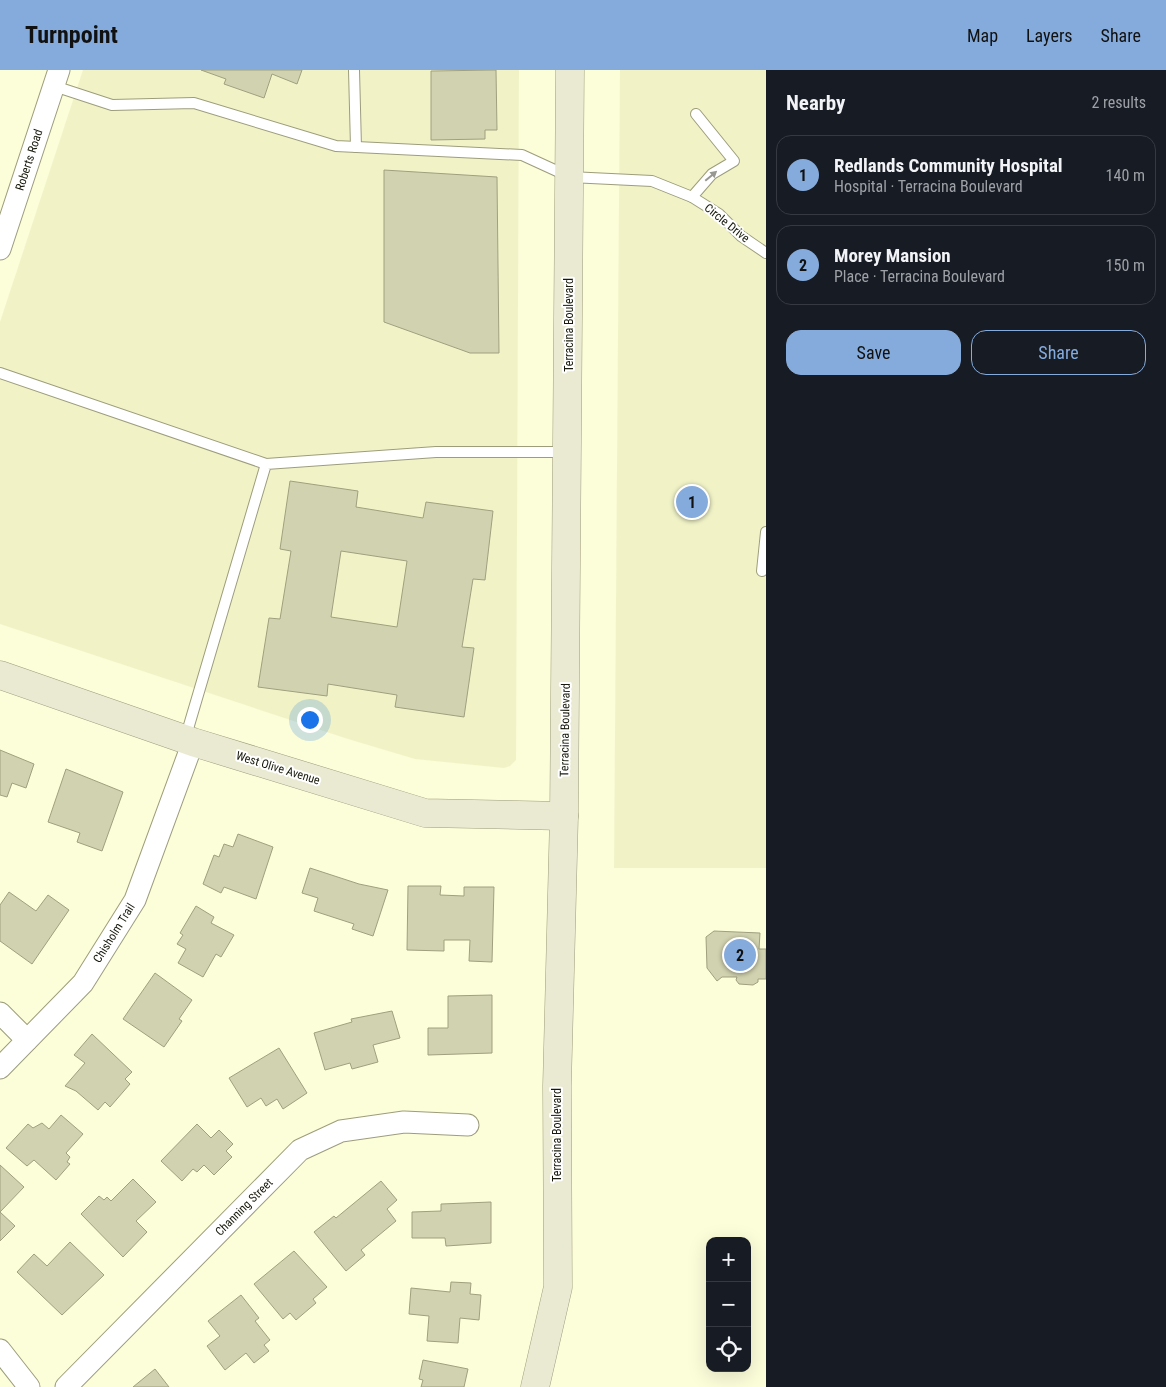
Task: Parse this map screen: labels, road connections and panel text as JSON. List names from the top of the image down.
{
  "streets": {
    "main road": ["Terracina Boulevard", "West Olive Avenue"],
    "street": ["Roberts Road", "Chisholm Trail", "Channing Street"],
    "lane": ["Circle Drive"]
  },
  "crossings": [
    ["Circle Drive", "Terracina Boulevard"],
    ["Terracina Boulevard", "West Olive Avenue"],
    ["West Olive Avenue", "Chisholm Trail"]
  ],
  "page": {
    "header": "Turnpoint",
    "nav": ["Map", "Layers", "Share"],
    "heading": ["Nearby", "2 results"],
    "list": [
      {
        "mark": "1",
        "name": "Redlands Community Hospital",
        "note": "Hospital · Terracina Boulevard",
        "value": "140 m"
      },
      {
        "mark": "2",
        "name": "Morey Mansion",
        "note": "Place · Terracina Boulevard",
        "value": "150 m"
      }
    ],
    "buttons": ["Save", "Share"],
    "pins": ["1", "2"],
    "map_buttons": ["+", "−"]
  }
}
